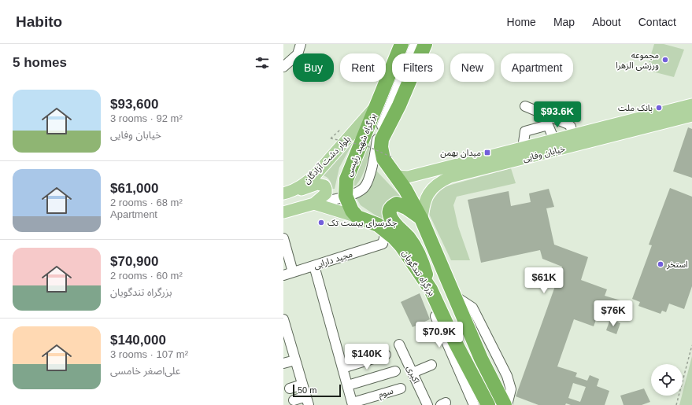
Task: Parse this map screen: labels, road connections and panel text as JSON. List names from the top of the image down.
{
  "streets": {
    "highway": ["بزرگراه شهید رئیسی", "بزرگراه تندگویان"],
    "main road": ["خیابان وفایی", "بلوار دشت آزادگان"],
    "street": ["مجید دارابی", "اکبری", "سوم"]
  },
  "crossings": [
    ["بزرگراه شهید رئیسی", "خیابان وفایی"],
    ["بزرگراه شهید رئیسی", "بلوار دشت آزادگان"],
    ["مجید دارابی", "بزرگراه تندگویان"]
  ],
  "places": {
    "other": [
      "مجموعه ورزشی الزهرا",
      "بانک ملت",
      "جگرسرای بیست تک",
      "استخر"
    ],
    "transit": ["میدان بهمن"]
  },
  "scale_bar": "50 m",
  "page": {
    "header": "Habito",
    "nav": [
      "Home",
      "Map",
      "About",
      "Contact"
    ],
    "heading": "5 homes",
    "chip": [
      "Buy",
      "Rent",
      "Filters",
      "New",
      "Apartment"
    ],
    "list": [
      {
        "name": "$93,600",
        "note": "3 rooms · 92 m² · خیابان وفایی"
      },
      {
        "name": "$61,000",
        "note": "2 rooms · 68 m² · Apartment"
      },
      {
        "name": "$70,900",
        "note": "2 rooms · 60 m² · بزرگراه تندگویان"
      },
      {
        "name": "$140,000",
        "note": "3 rooms · 107 m² · علی‌اصغر خامسی"
      }
    ],
    "price": [
      "$93.6K",
      "$61K",
      "$76K",
      "$70.9K",
      "$140K"
    ],
    "scale": "50 m"
  }
}
